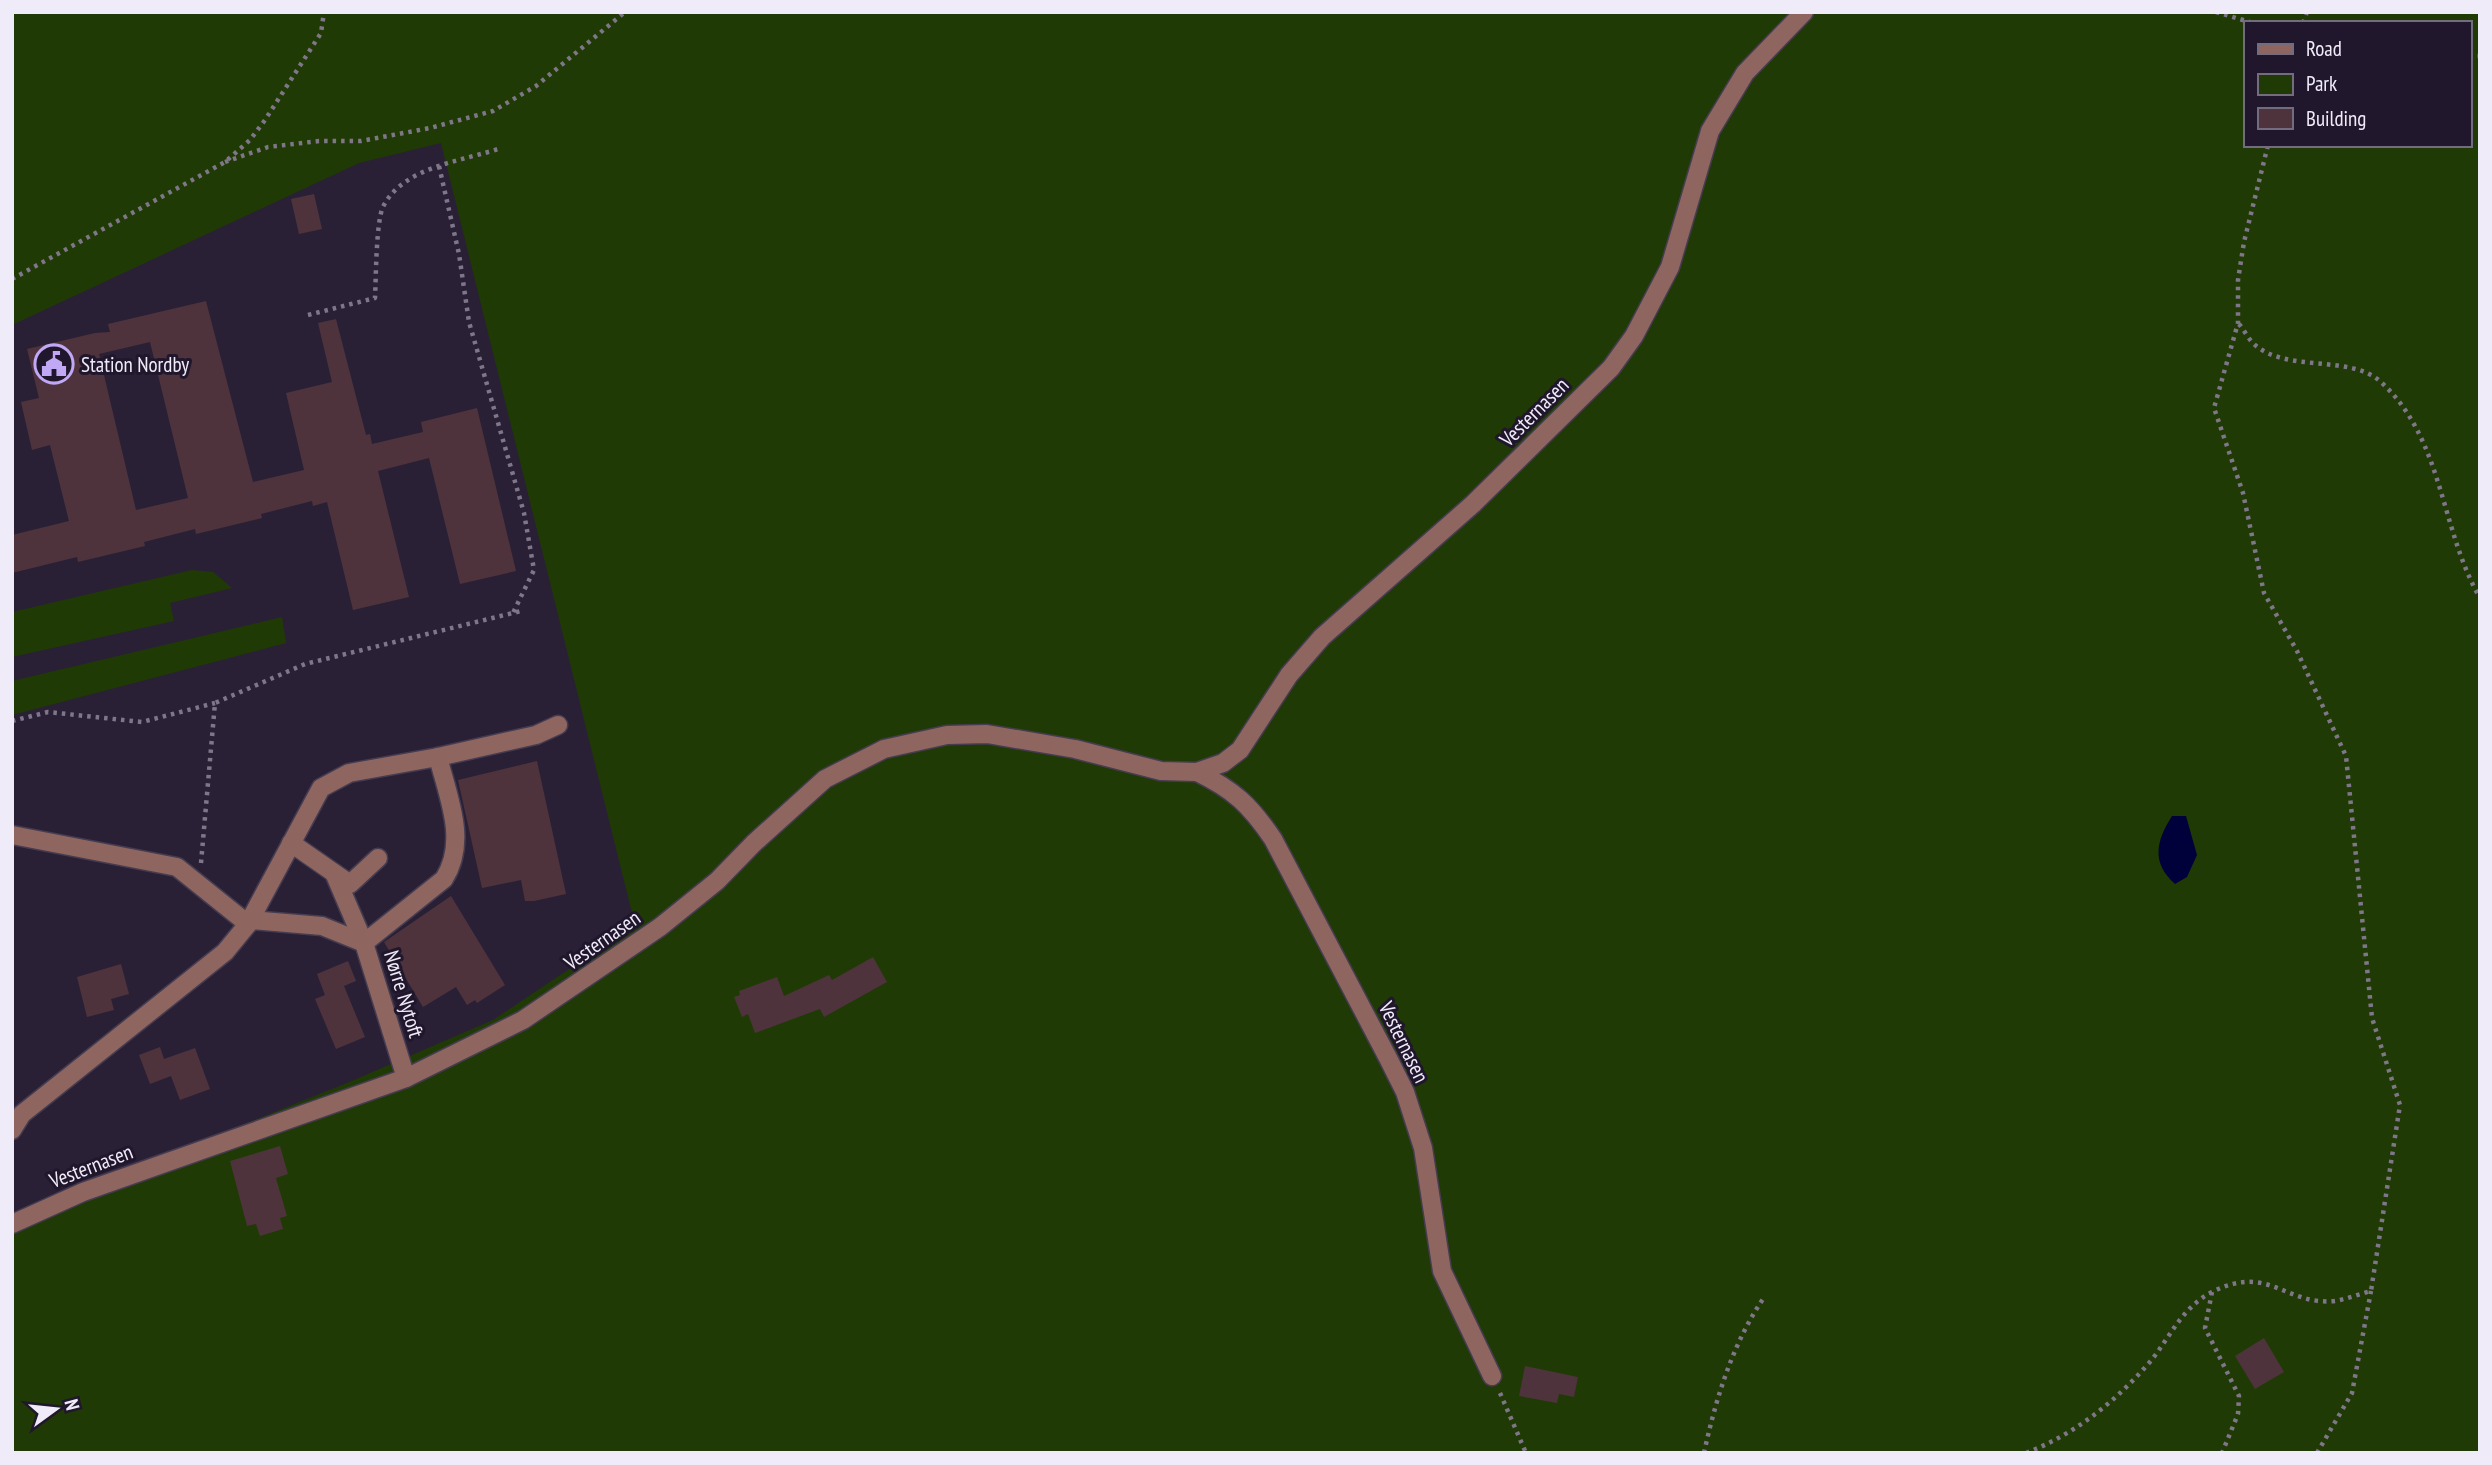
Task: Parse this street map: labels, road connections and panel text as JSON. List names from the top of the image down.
{
  "streets": {
    "street": ["Vesternasen", "Nørre Nytoft"]
  },
  "crossings": [
    ["Vesternasen", "Nørre Nytoft"]
  ],
  "places": {
    "public building": ["Station Nordby"]
  },
  "legend": ["Road", "Park", "Building"],
  "north": "right"
}
